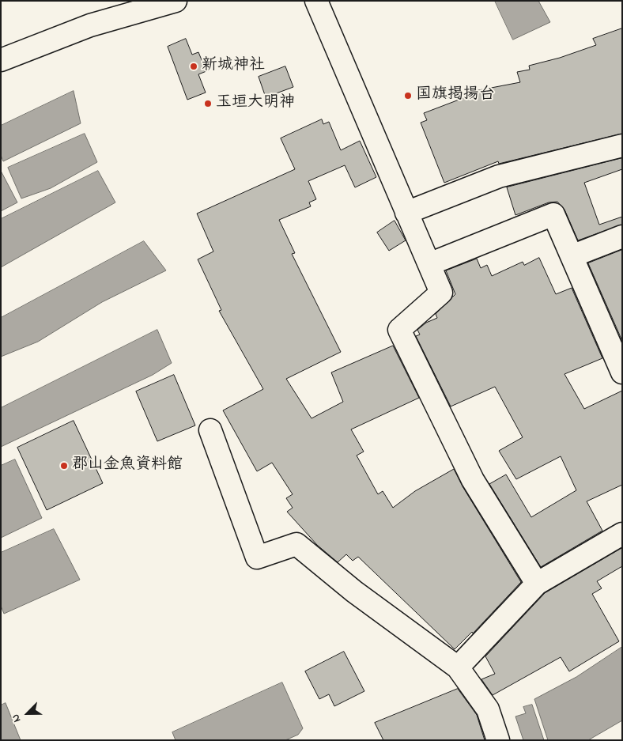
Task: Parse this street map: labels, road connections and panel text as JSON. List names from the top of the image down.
{
  "places": [
    "新城神社",
    "国旗掲揚台",
    "玉垣大明神",
    "郡山金魚資料館"
  ],
  "north": "bottom left"
}
